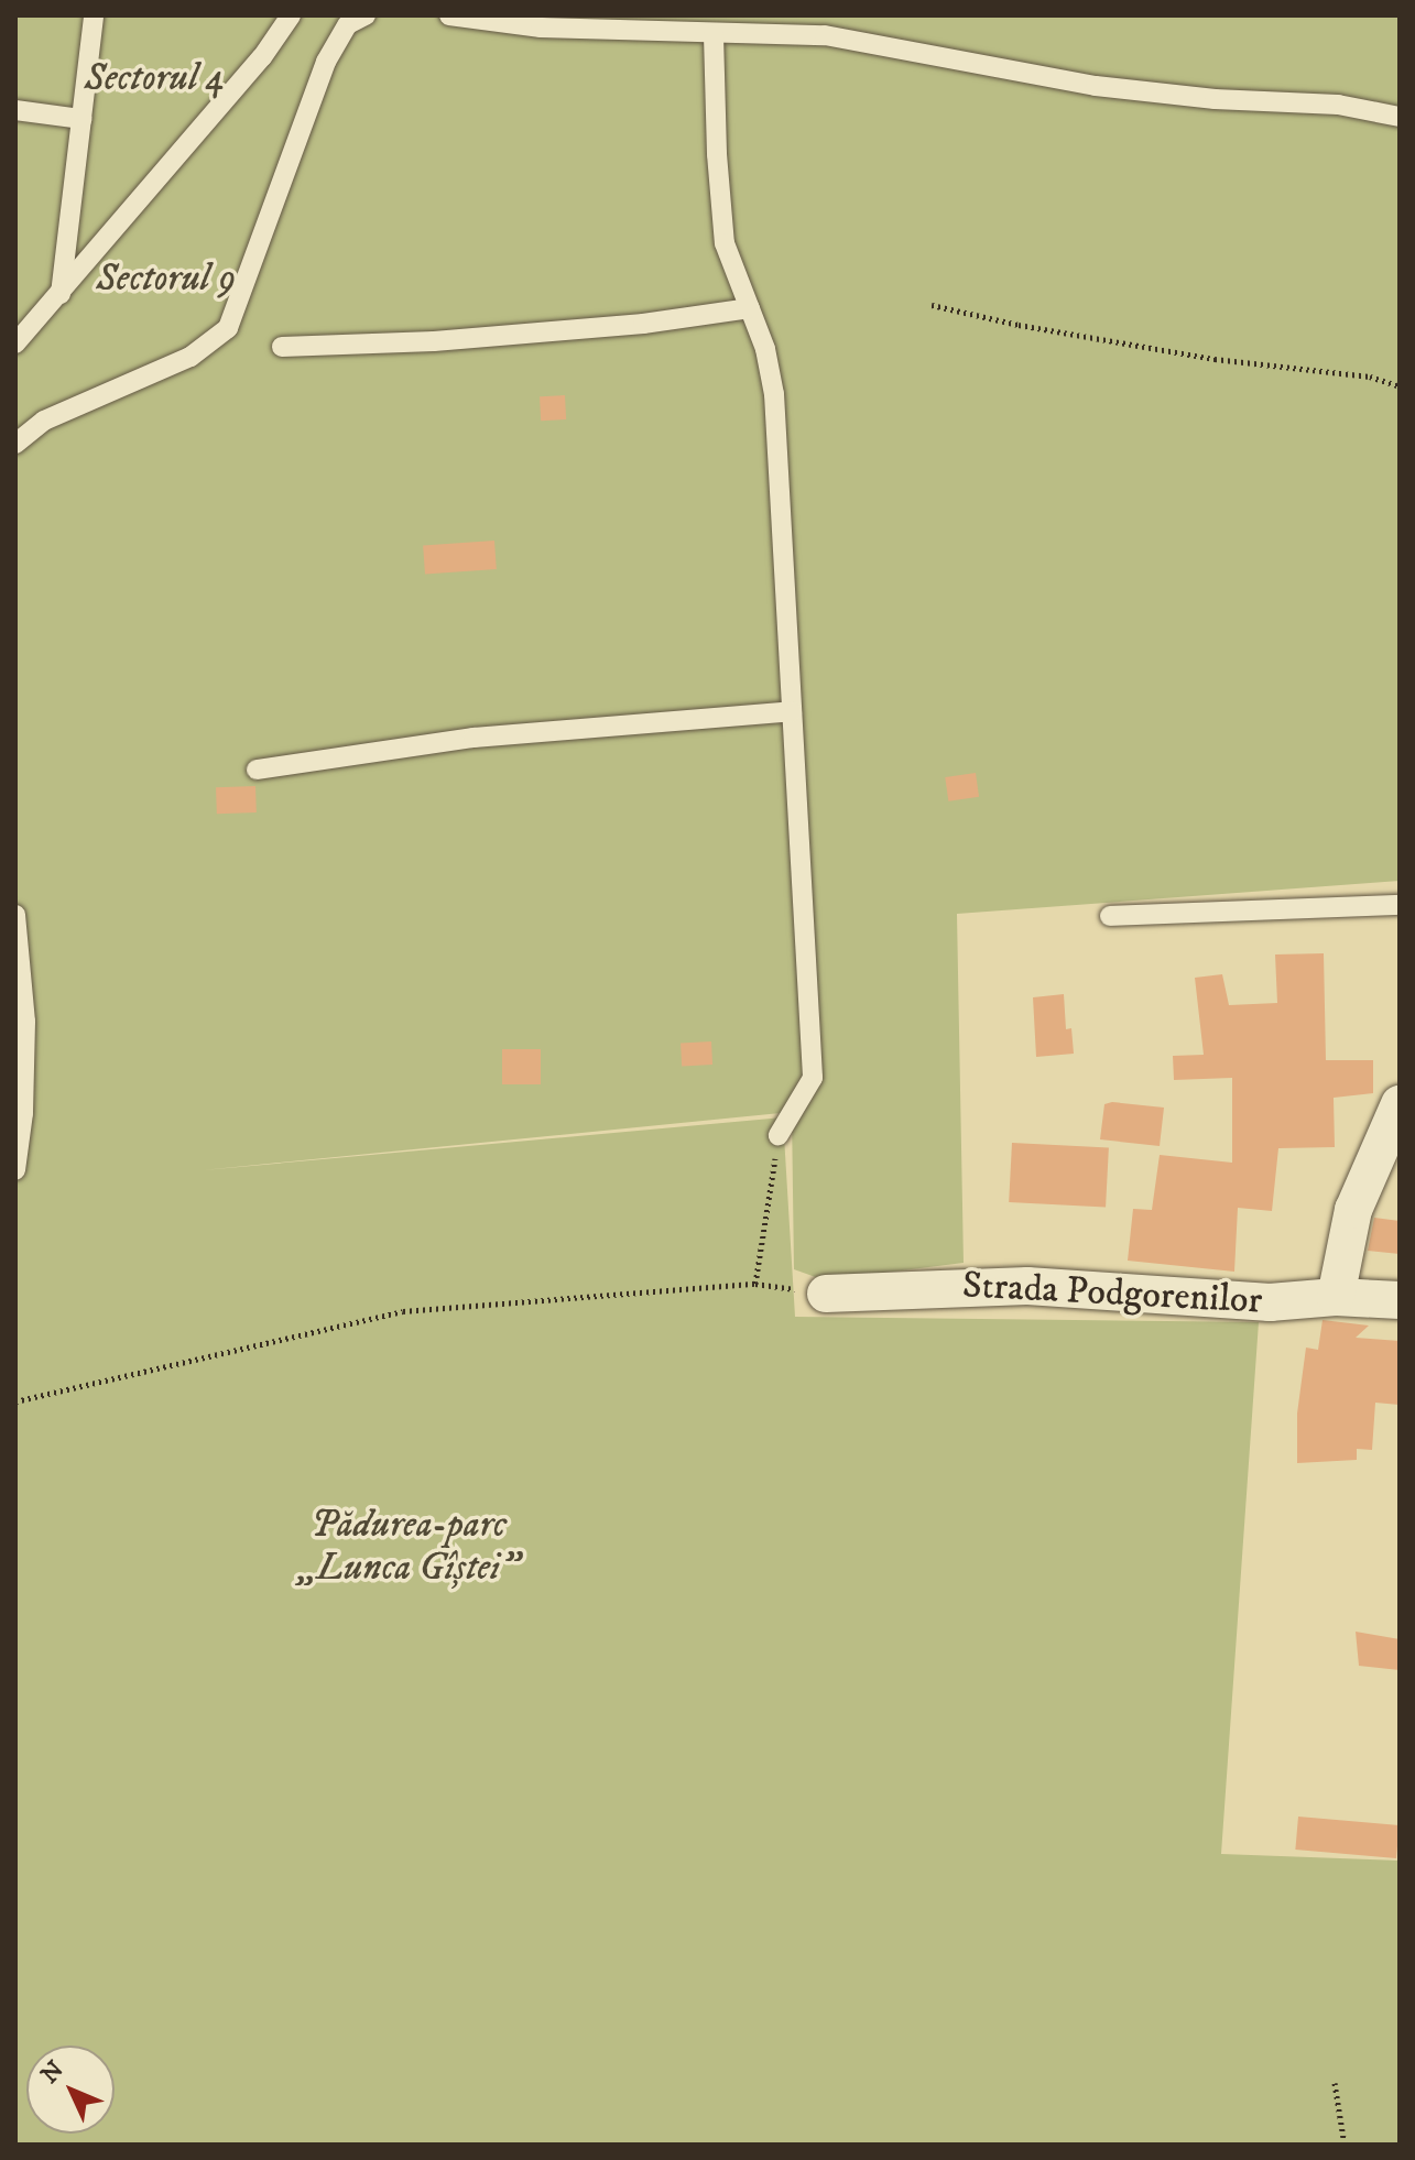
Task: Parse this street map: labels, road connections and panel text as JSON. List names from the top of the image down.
{
  "streets": {
    "street": ["Strada Podgorenilor"]
  },
  "parks": ["Sectorul 4", "Sectorul 9", "Pădurea-parc „Lunca Gîștei”"],
  "north": "top left"
}
